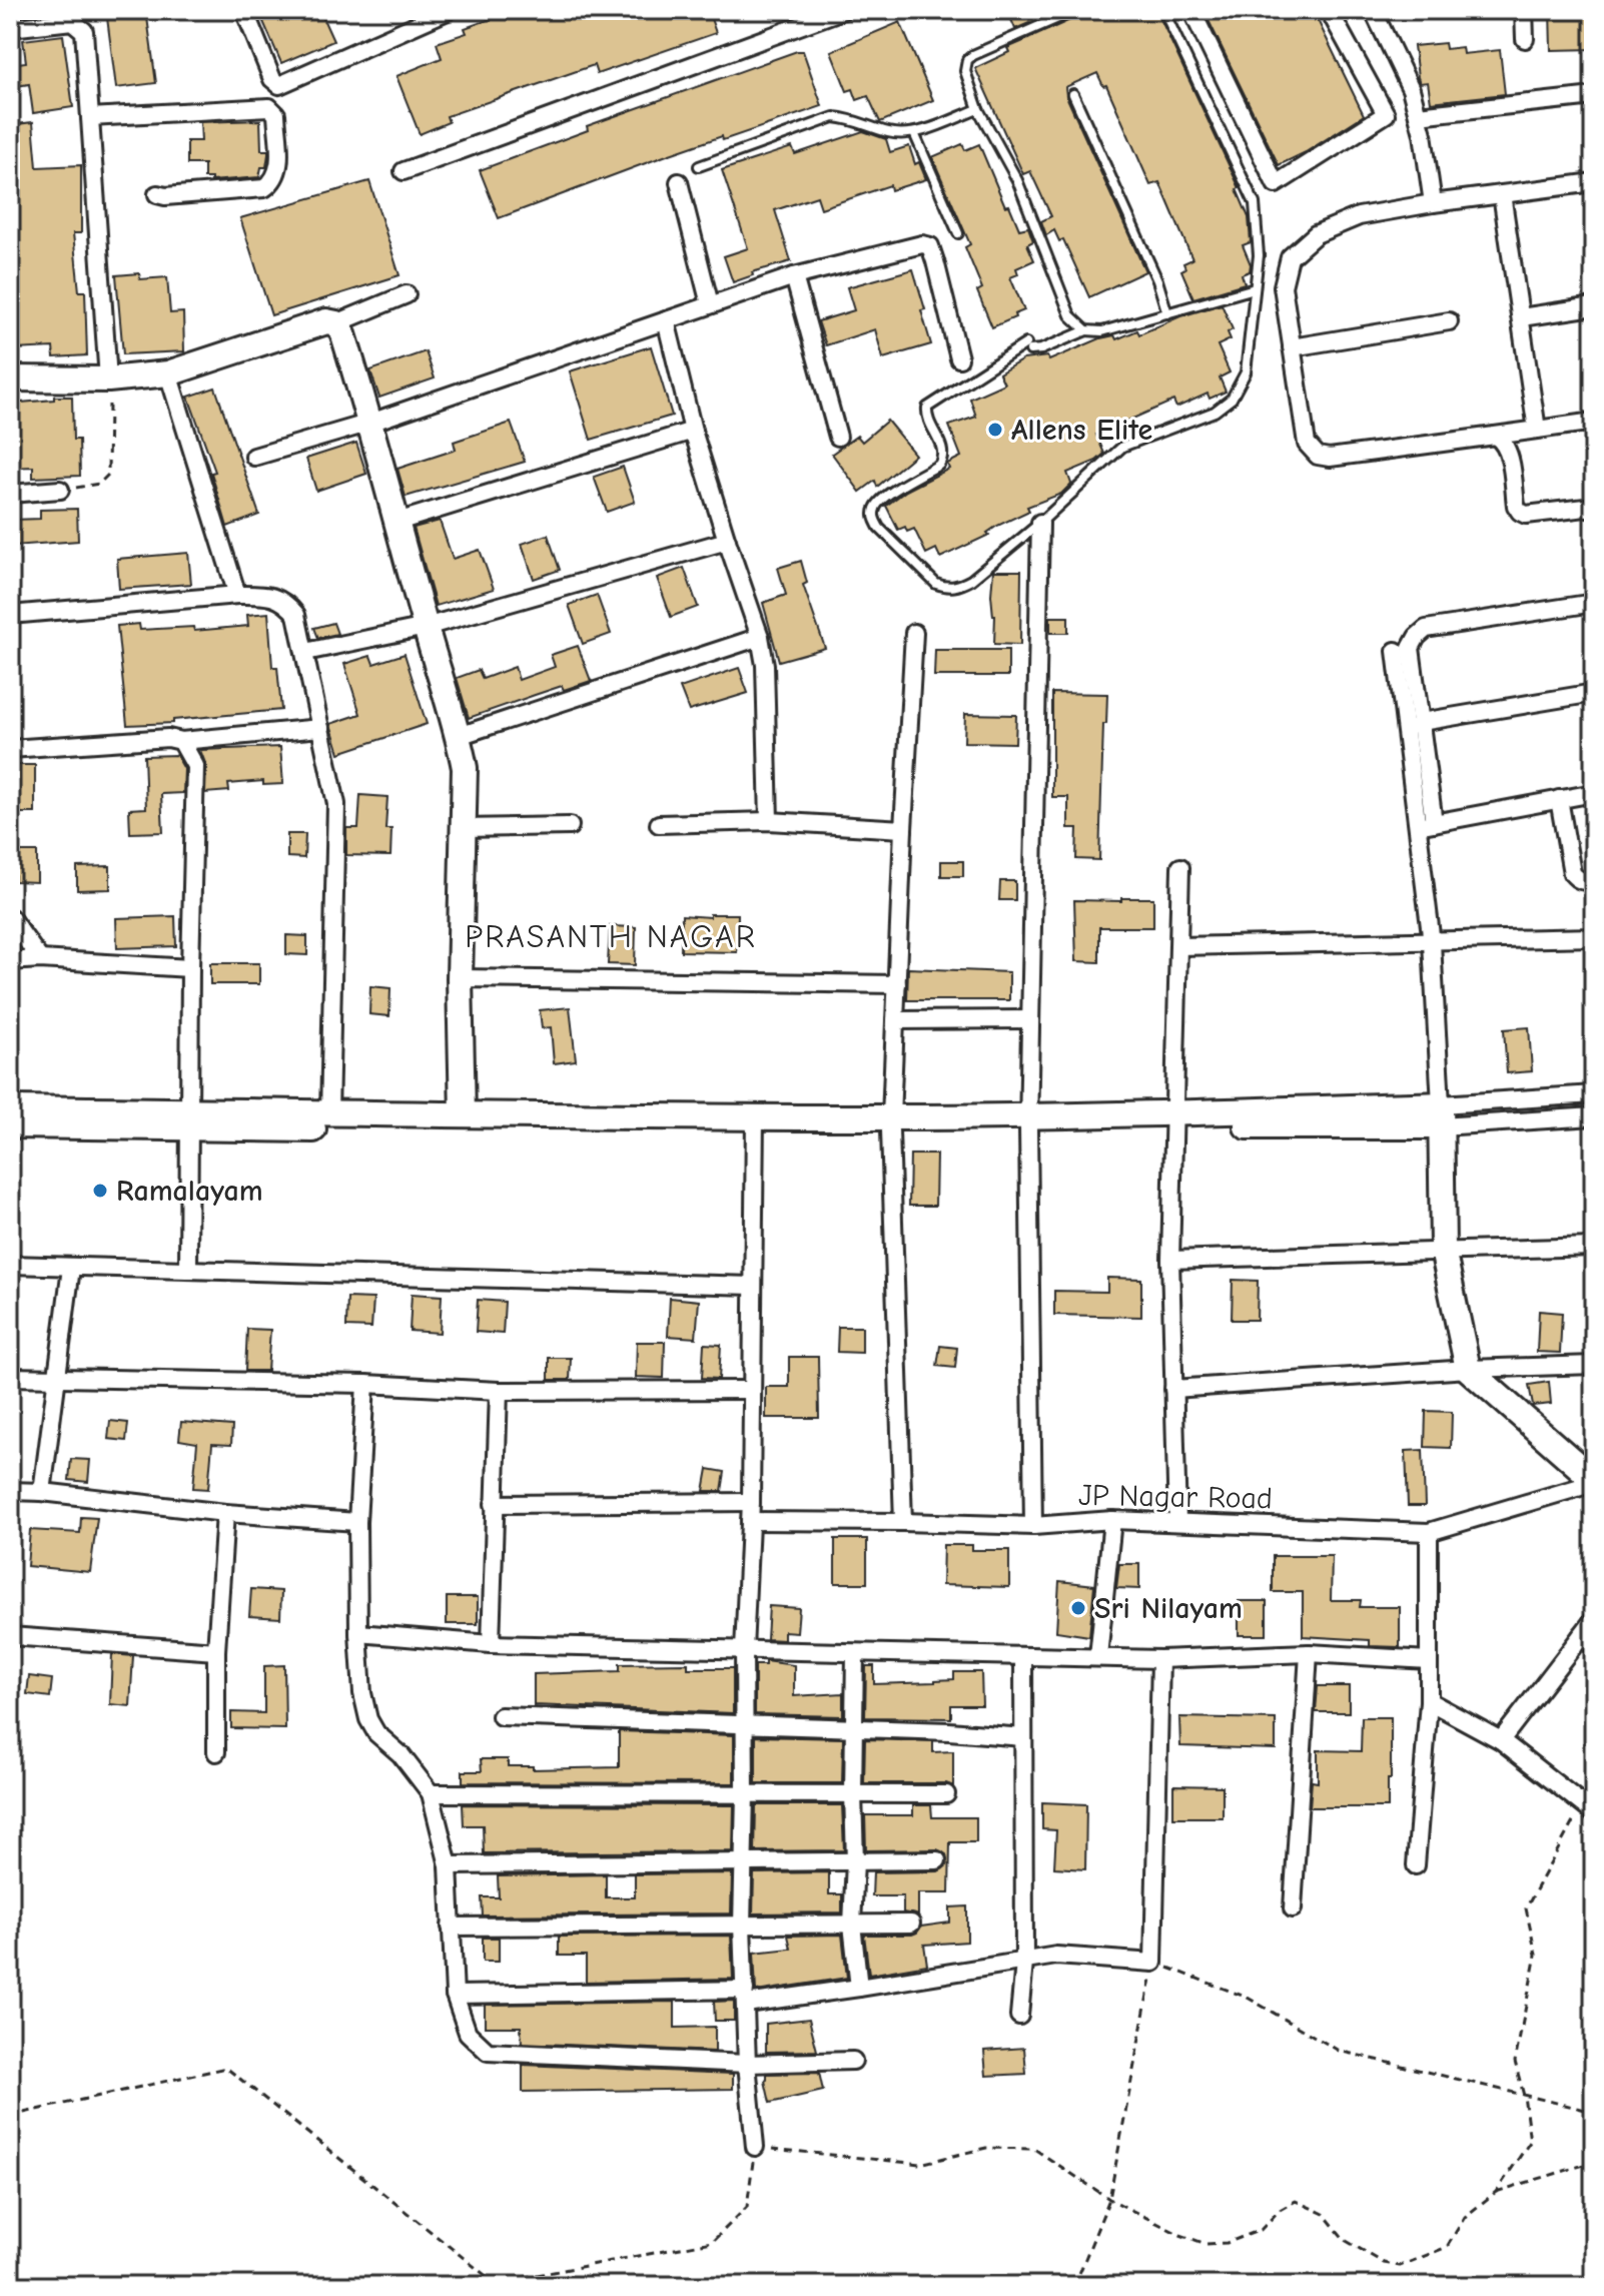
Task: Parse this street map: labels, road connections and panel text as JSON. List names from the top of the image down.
{
  "streets": {
    "street": ["JP Nagar Road"]
  },
  "districts": ["PRASANTH NAGAR"],
  "places": ["Allens Elite", "Ramalayam", "Sri Nilayam"]
}
